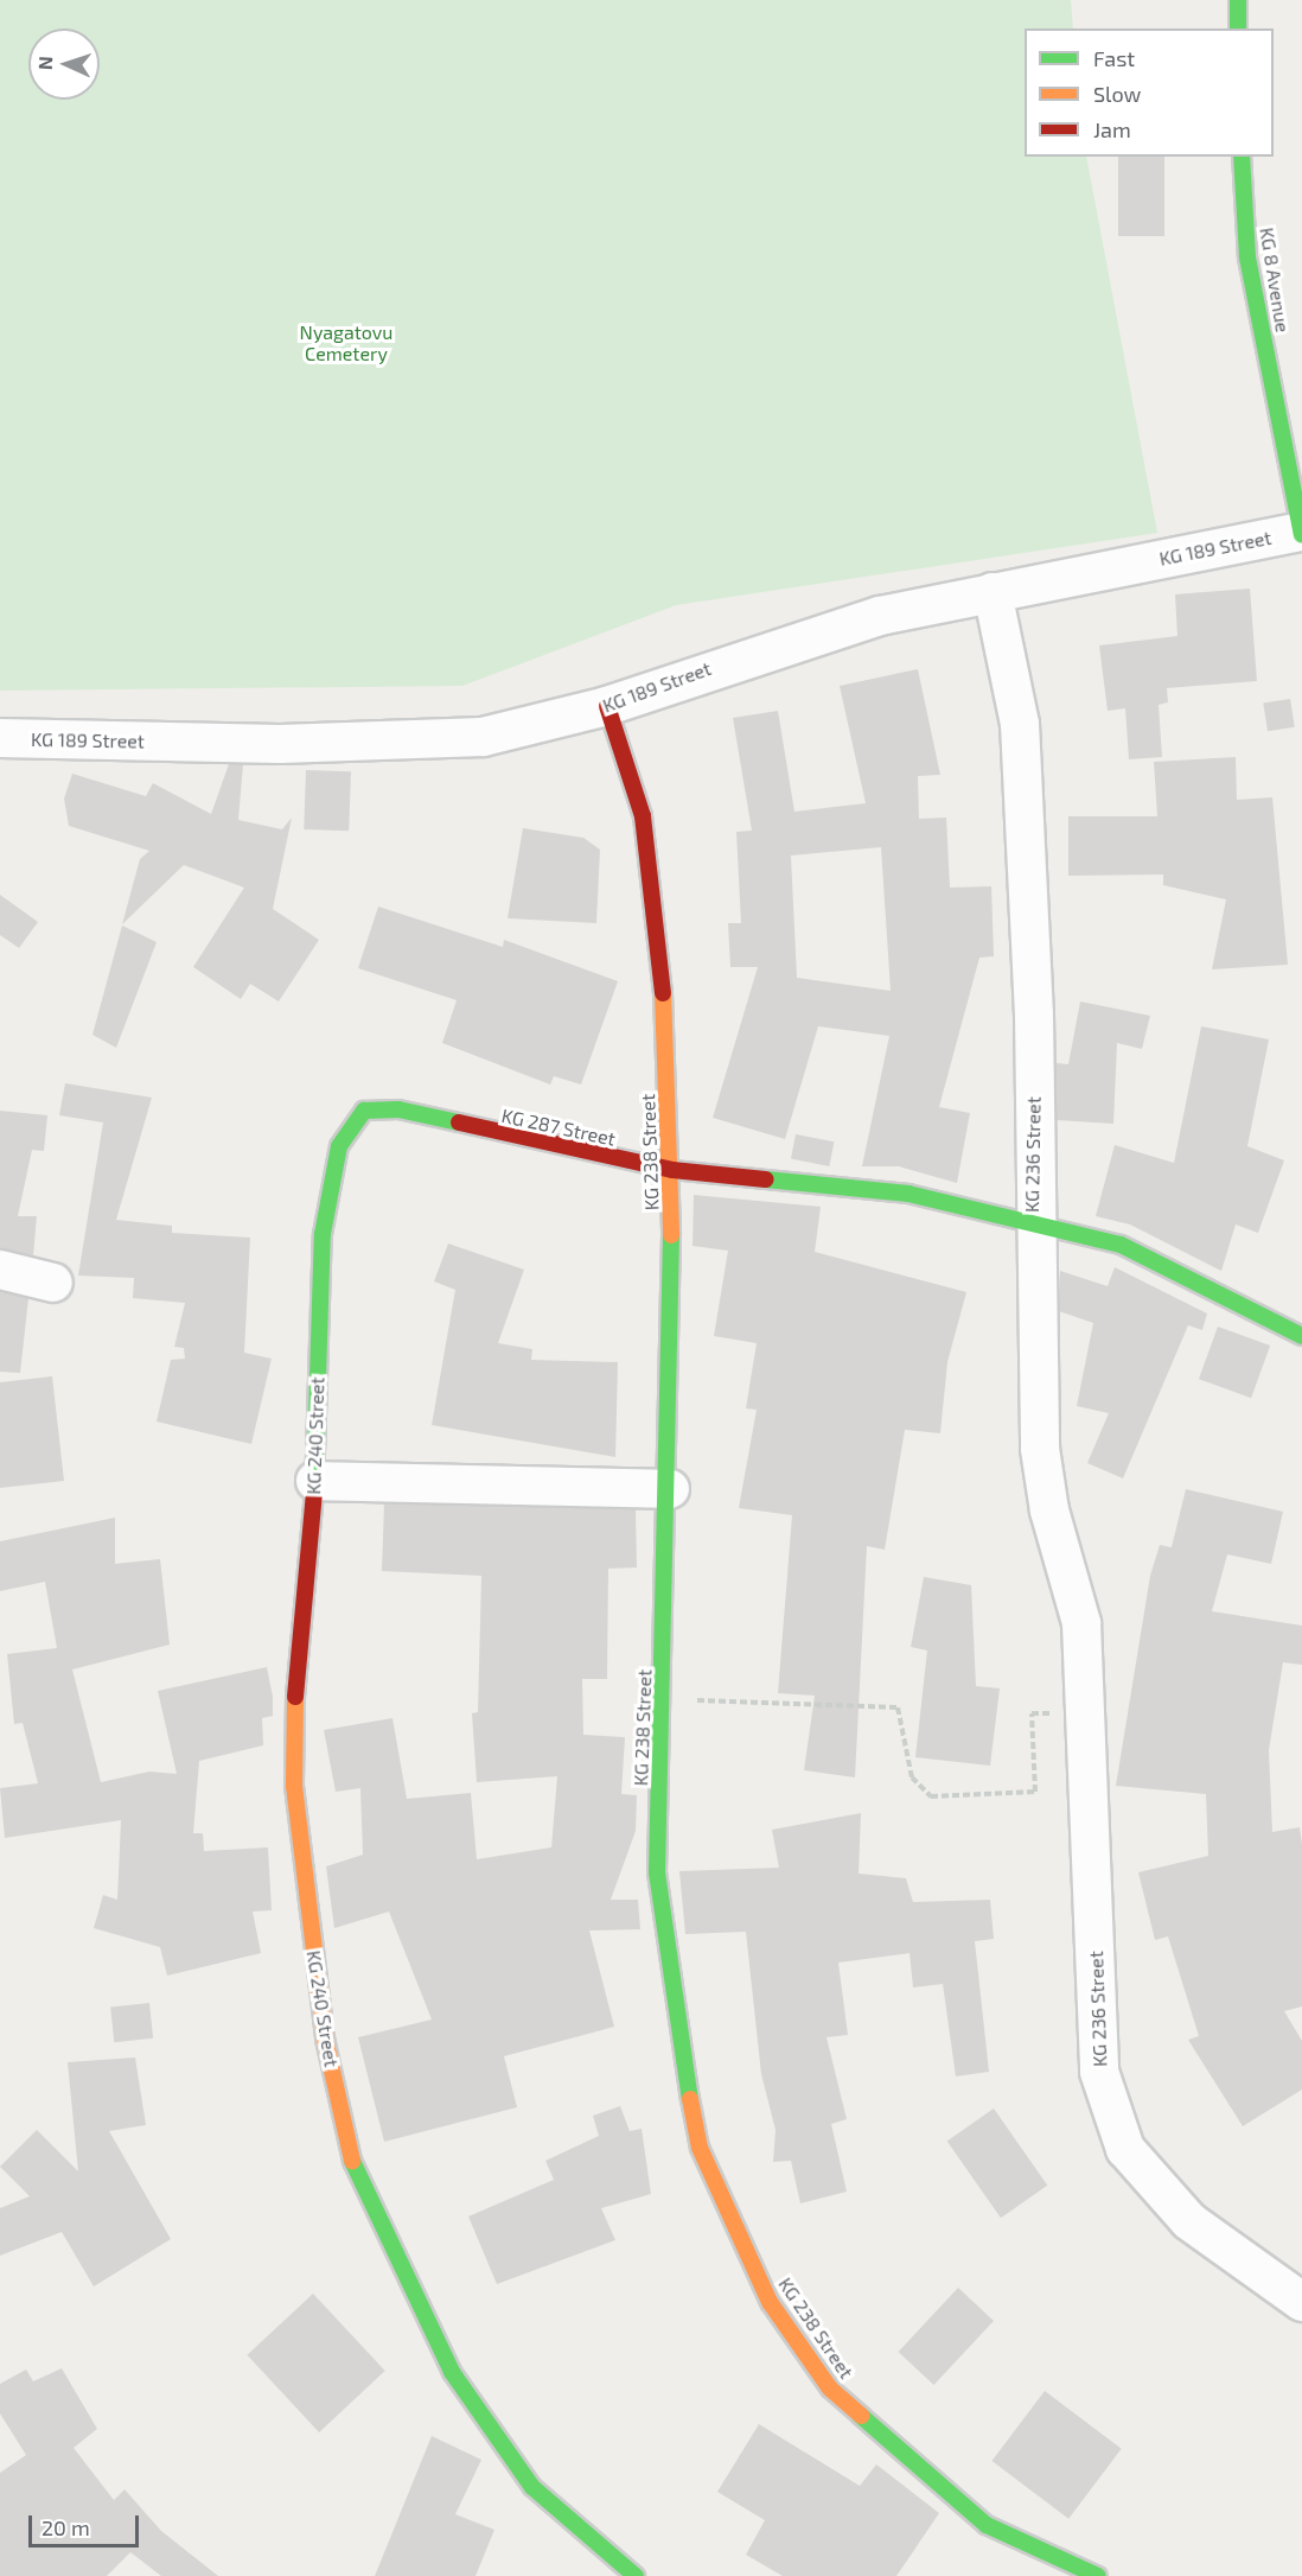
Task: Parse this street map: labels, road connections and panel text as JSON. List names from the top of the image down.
{
  "streets": {
    "street": [
      "KG 8 Avenue",
      "KG 189 Street",
      "KG 287 Street",
      "KG 238 Street",
      "KG 236 Street",
      "KG 240 Street"
    ]
  },
  "crossings": [
    ["KG 8 Avenue", "KG 189 Street"],
    ["KG 189 Street", "KG 238 Street"],
    ["KG 189 Street", "KG 236 Street"],
    ["KG 287 Street", "KG 238 Street"],
    ["KG 287 Street", "KG 236 Street"],
    ["KG 287 Street", "KG 240 Street"]
  ],
  "parks": ["Nyagatovu Cemetery"],
  "legend": ["Fast", "Slow", "Jam"],
  "scale_bar": "20 m",
  "north": "left"
}
